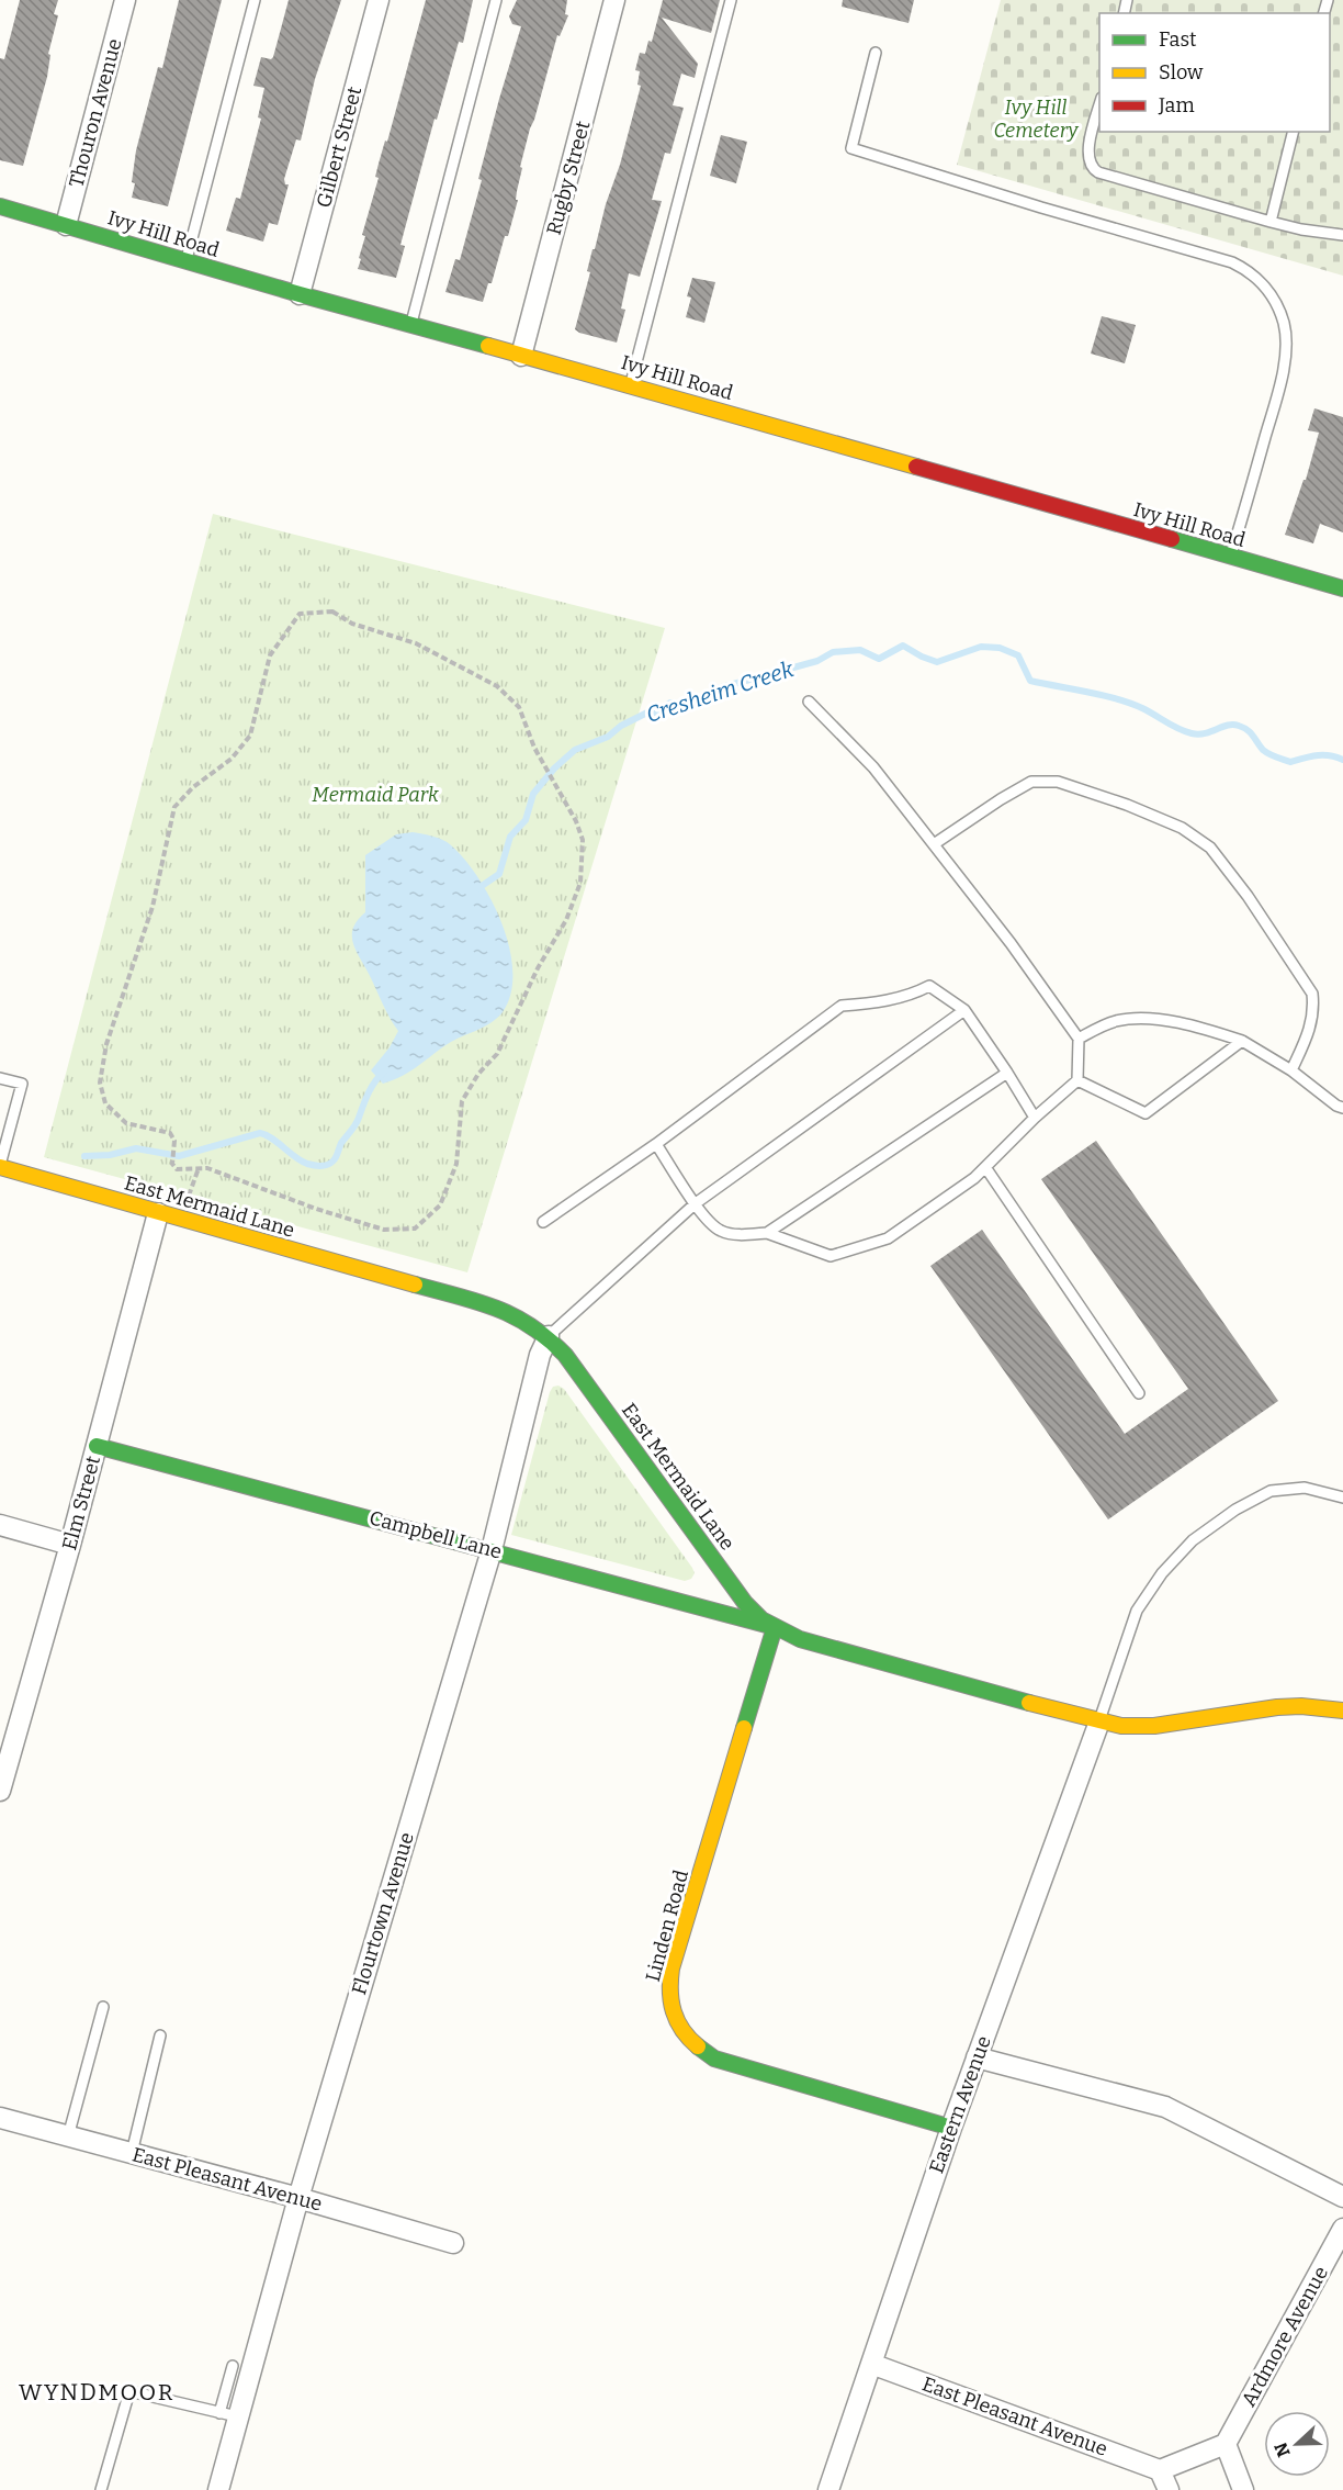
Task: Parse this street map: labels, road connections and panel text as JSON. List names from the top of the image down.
{
  "streets": {
    "street": [
      "Thouron Avenue",
      "Gilbert Street",
      "Rugby Street",
      "Ivy Hill Road",
      "East Mermaid Lane",
      "Elm Street",
      "Campbell Lane",
      "Flourtown Avenue",
      "Linden Road",
      "Eastern Avenue",
      "East Pleasant Avenue",
      "Ardmore Avenue"
    ]
  },
  "crossings": [
    ["Thouron Avenue", "Ivy Hill Road"],
    ["Gilbert Street", "Ivy Hill Road"],
    ["Rugby Street", "Ivy Hill Road"],
    ["East Mermaid Lane", "Elm Street"],
    ["East Mermaid Lane", "Campbell Lane"],
    ["East Mermaid Lane", "Flourtown Avenue"],
    ["East Mermaid Lane", "Linden Road"],
    ["East Mermaid Lane", "Eastern Avenue"],
    ["Elm Street", "Campbell Lane"],
    ["Campbell Lane", "Flourtown Avenue"],
    ["Campbell Lane", "Linden Road"],
    ["Flourtown Avenue", "East Pleasant Avenue"],
    ["Linden Road", "Eastern Avenue"],
    ["Eastern Avenue", "East Pleasant Avenue"]
  ],
  "districts": ["WYNDMOOR"],
  "water": ["Cresheim Creek"],
  "parks": ["Ivy Hill Cemetery", "Mermaid Park"],
  "legend": ["Fast", "Slow", "Jam"],
  "north": "left"
}
